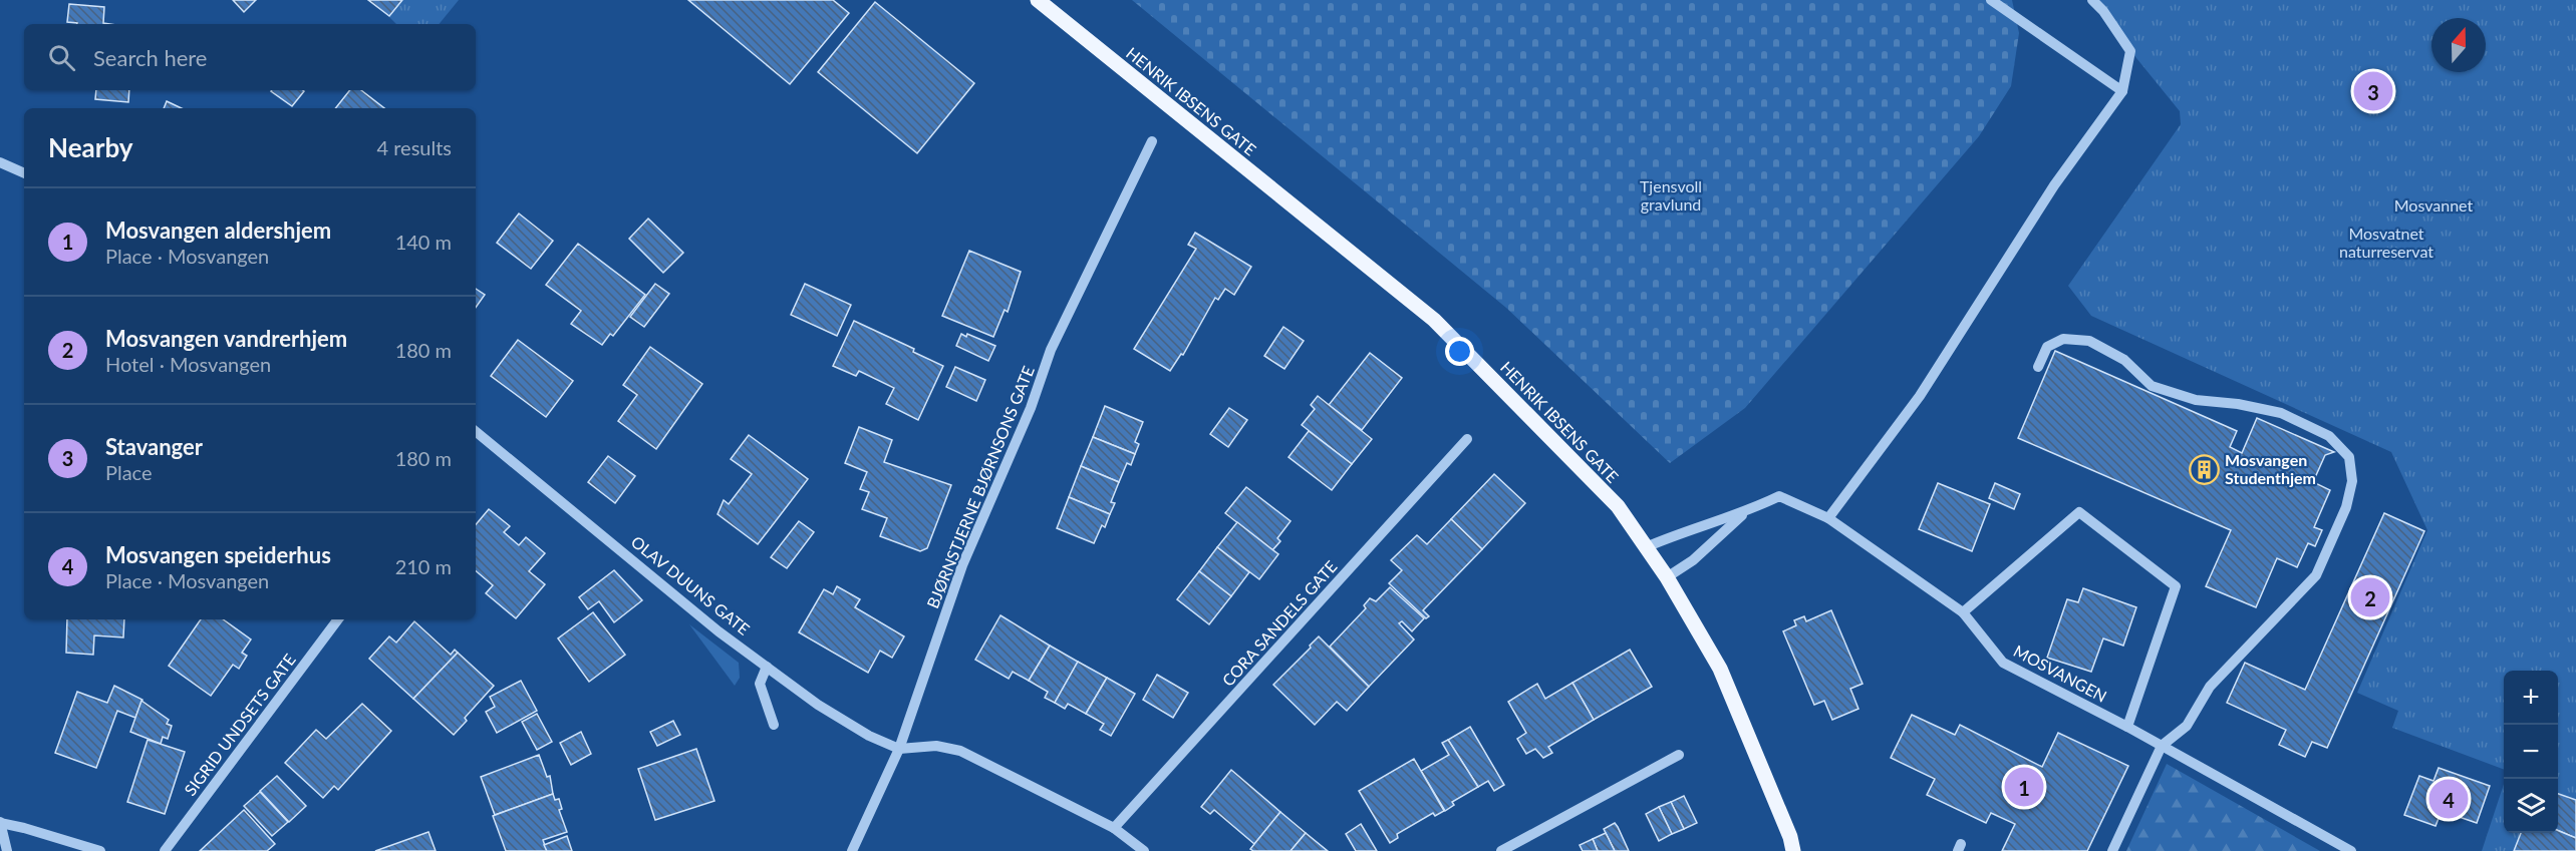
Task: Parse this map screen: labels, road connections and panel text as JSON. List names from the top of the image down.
{
  "streets": {
    "main road": ["HENRIK IBSENS GATE"],
    "street": [
      "BJØRNSTJERNE BJØRNSONS GATE",
      "OLAV DUUNS GATE",
      "CORA SANDELS GATE",
      "MOSVANGEN",
      "SIGRID UNDSETS GATE"
    ]
  },
  "crossings": [
    ["HENRIK IBSENS GATE", "MOSVANGEN"],
    ["BJØRNSTJERNE BJØRNSONS GATE", "OLAV DUUNS GATE"]
  ],
  "parks": ["Tjensvoll gravlund", "Mosvannet", "Mosvatnet naturreservat"],
  "places": {
    "building": ["Mosvangen Studenthjem"]
  },
  "north": "top",
  "page": {
    "search": "Search here",
    "pins": [
      "3",
      "2",
      "1",
      "4"
    ],
    "heading": ["Nearby", "4 results"],
    "list": [
      {
        "mark": "1",
        "name": "Mosvangen aldershjem",
        "note": "Place · Mosvangen",
        "value": "140 m"
      },
      {
        "mark": "2",
        "name": "Mosvangen vandrerhjem",
        "note": "Hotel · Mosvangen",
        "value": "180 m"
      },
      {
        "mark": "3",
        "name": "Stavanger",
        "note": "Place",
        "value": "180 m"
      },
      {
        "mark": "4",
        "name": "Mosvangen speiderhus",
        "note": "Place · Mosvangen",
        "value": "210 m"
      }
    ],
    "map_buttons": ["+", "−"]
  }
}
